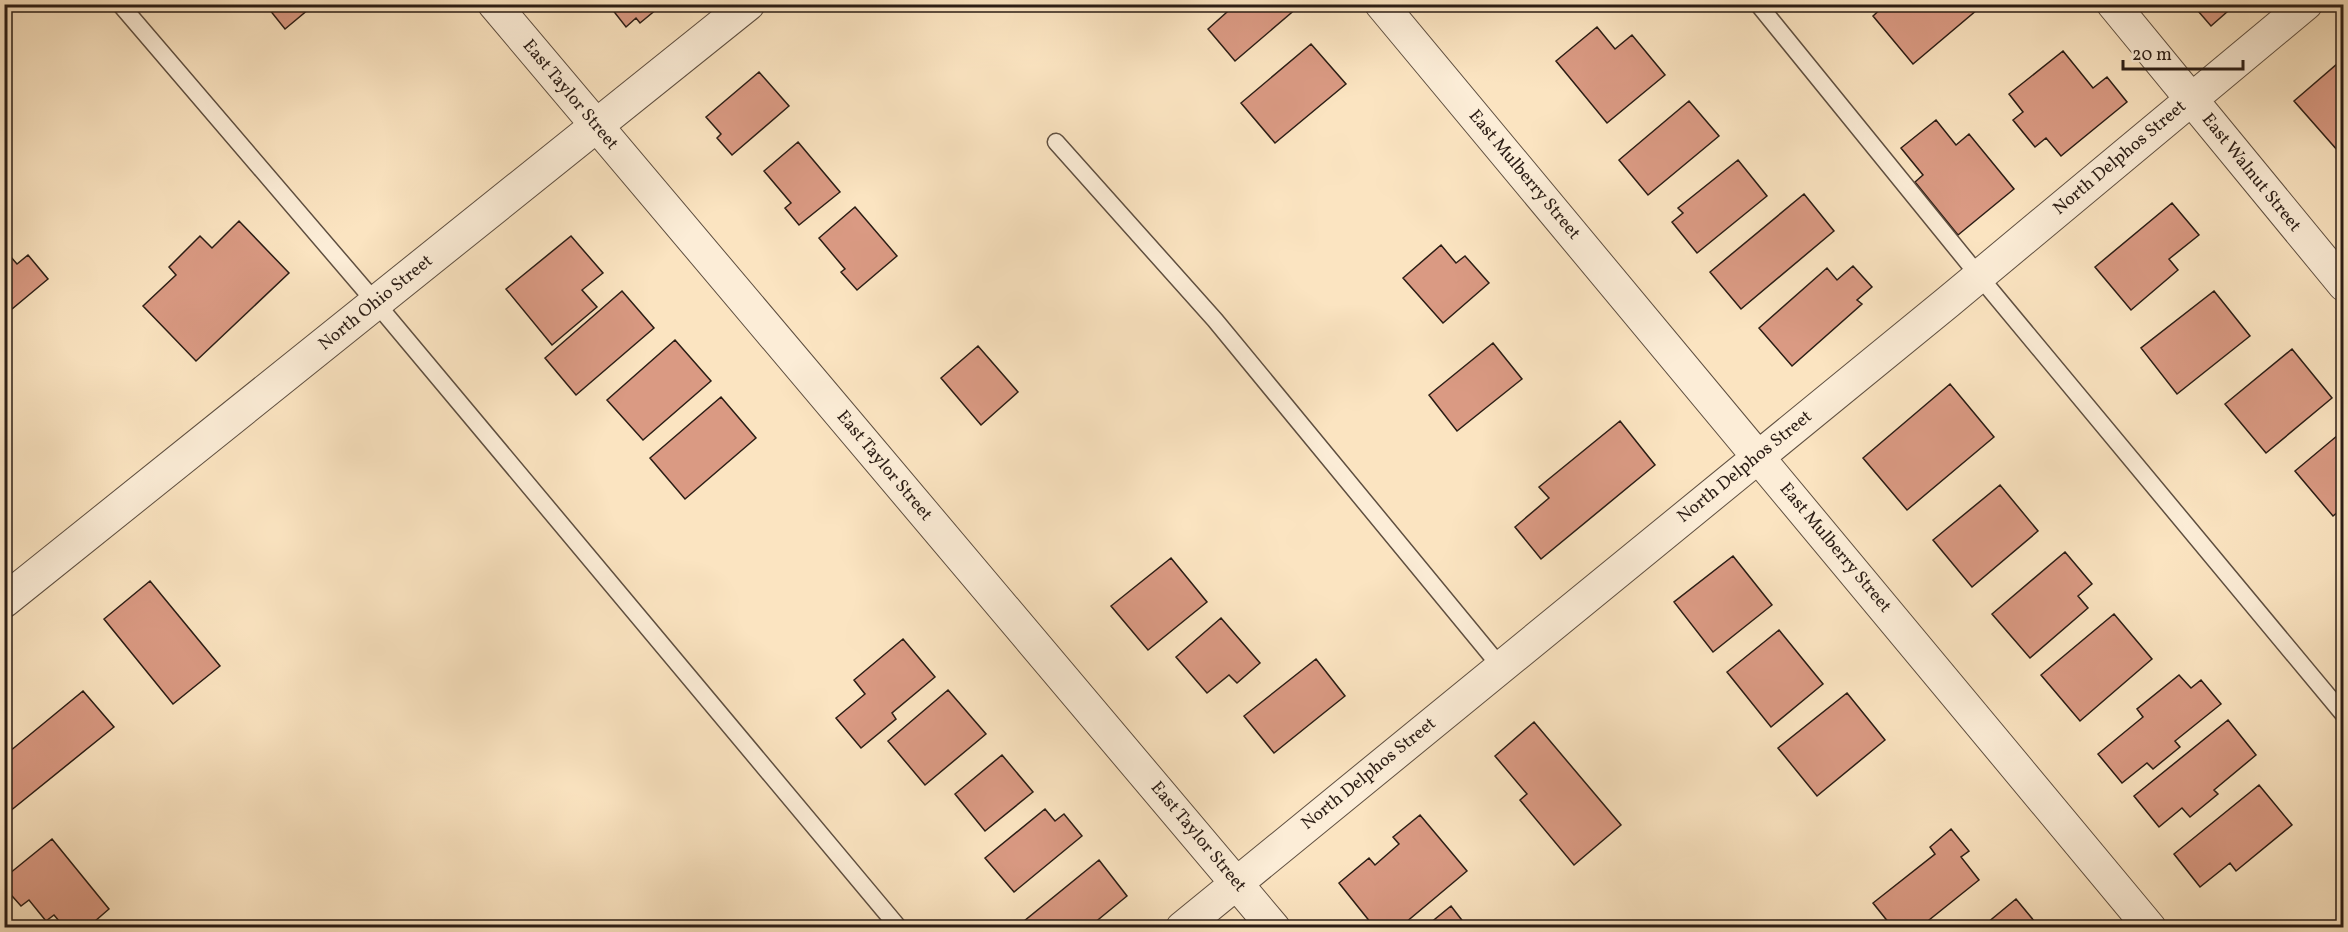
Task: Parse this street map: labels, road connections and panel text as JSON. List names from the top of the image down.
{
  "streets": {
    "street": [
      "East Taylor Street",
      "North Delphos Street",
      "East Walnut Street",
      "East Mulberry Street",
      "North Ohio Street"
    ]
  },
  "crossings": [
    ["East Taylor Street", "North Delphos Street"],
    ["East Taylor Street", "North Ohio Street"],
    ["North Delphos Street", "East Walnut Street"],
    ["North Delphos Street", "East Mulberry Street"]
  ],
  "scale_bar": "20 m"
}
